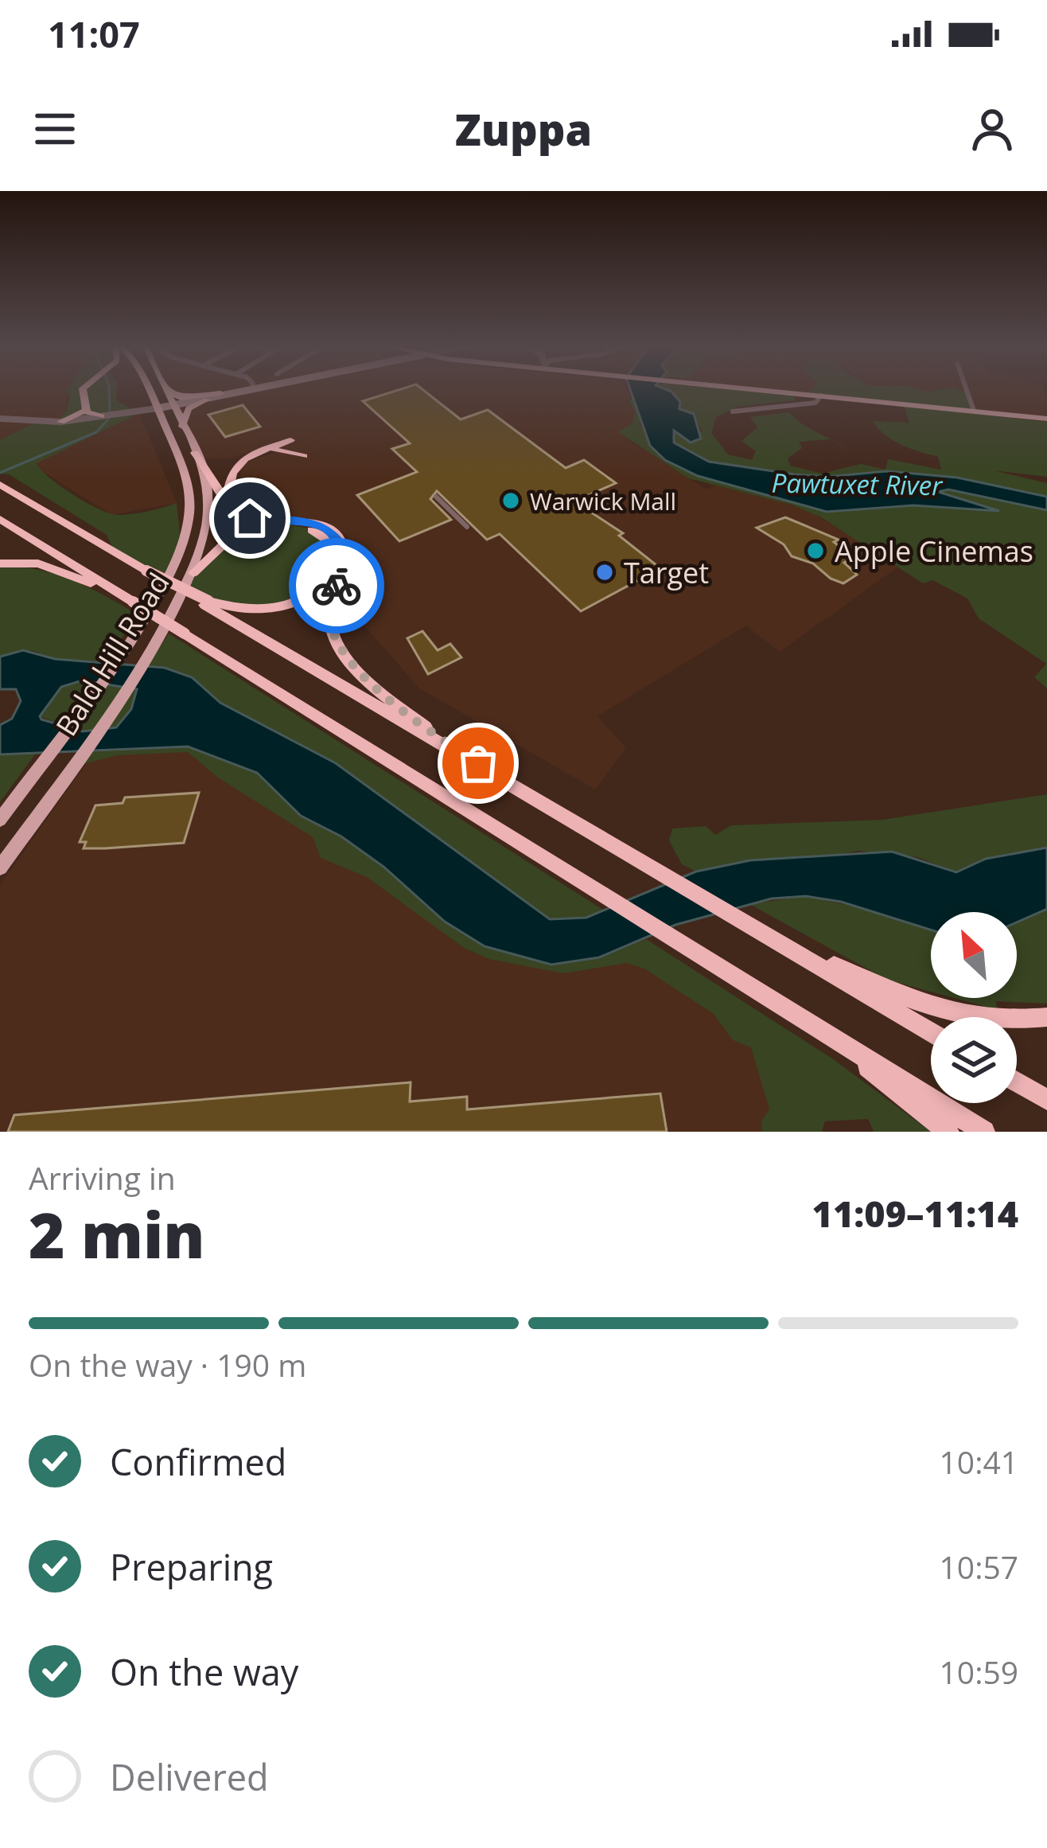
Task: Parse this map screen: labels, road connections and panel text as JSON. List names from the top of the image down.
{
  "streets": {
    "main road": ["Bald Hill Road"]
  },
  "water": ["Pawtuxet River"],
  "places": ["Warwick Mall", "Apple Cinemas", "Target"],
  "north": "top left",
  "page": {
    "status": "11:07",
    "header": "Zuppa",
    "heading": ["2 min", "Arriving in", "11:09–11:14"],
    "bar": "On the way · 190 m",
    "list": [
      ["Confirmed", "10:41"],
      ["Preparing", "10:57"],
      ["On the way", "10:59"],
      "Delivered"
    ]
  }
}
